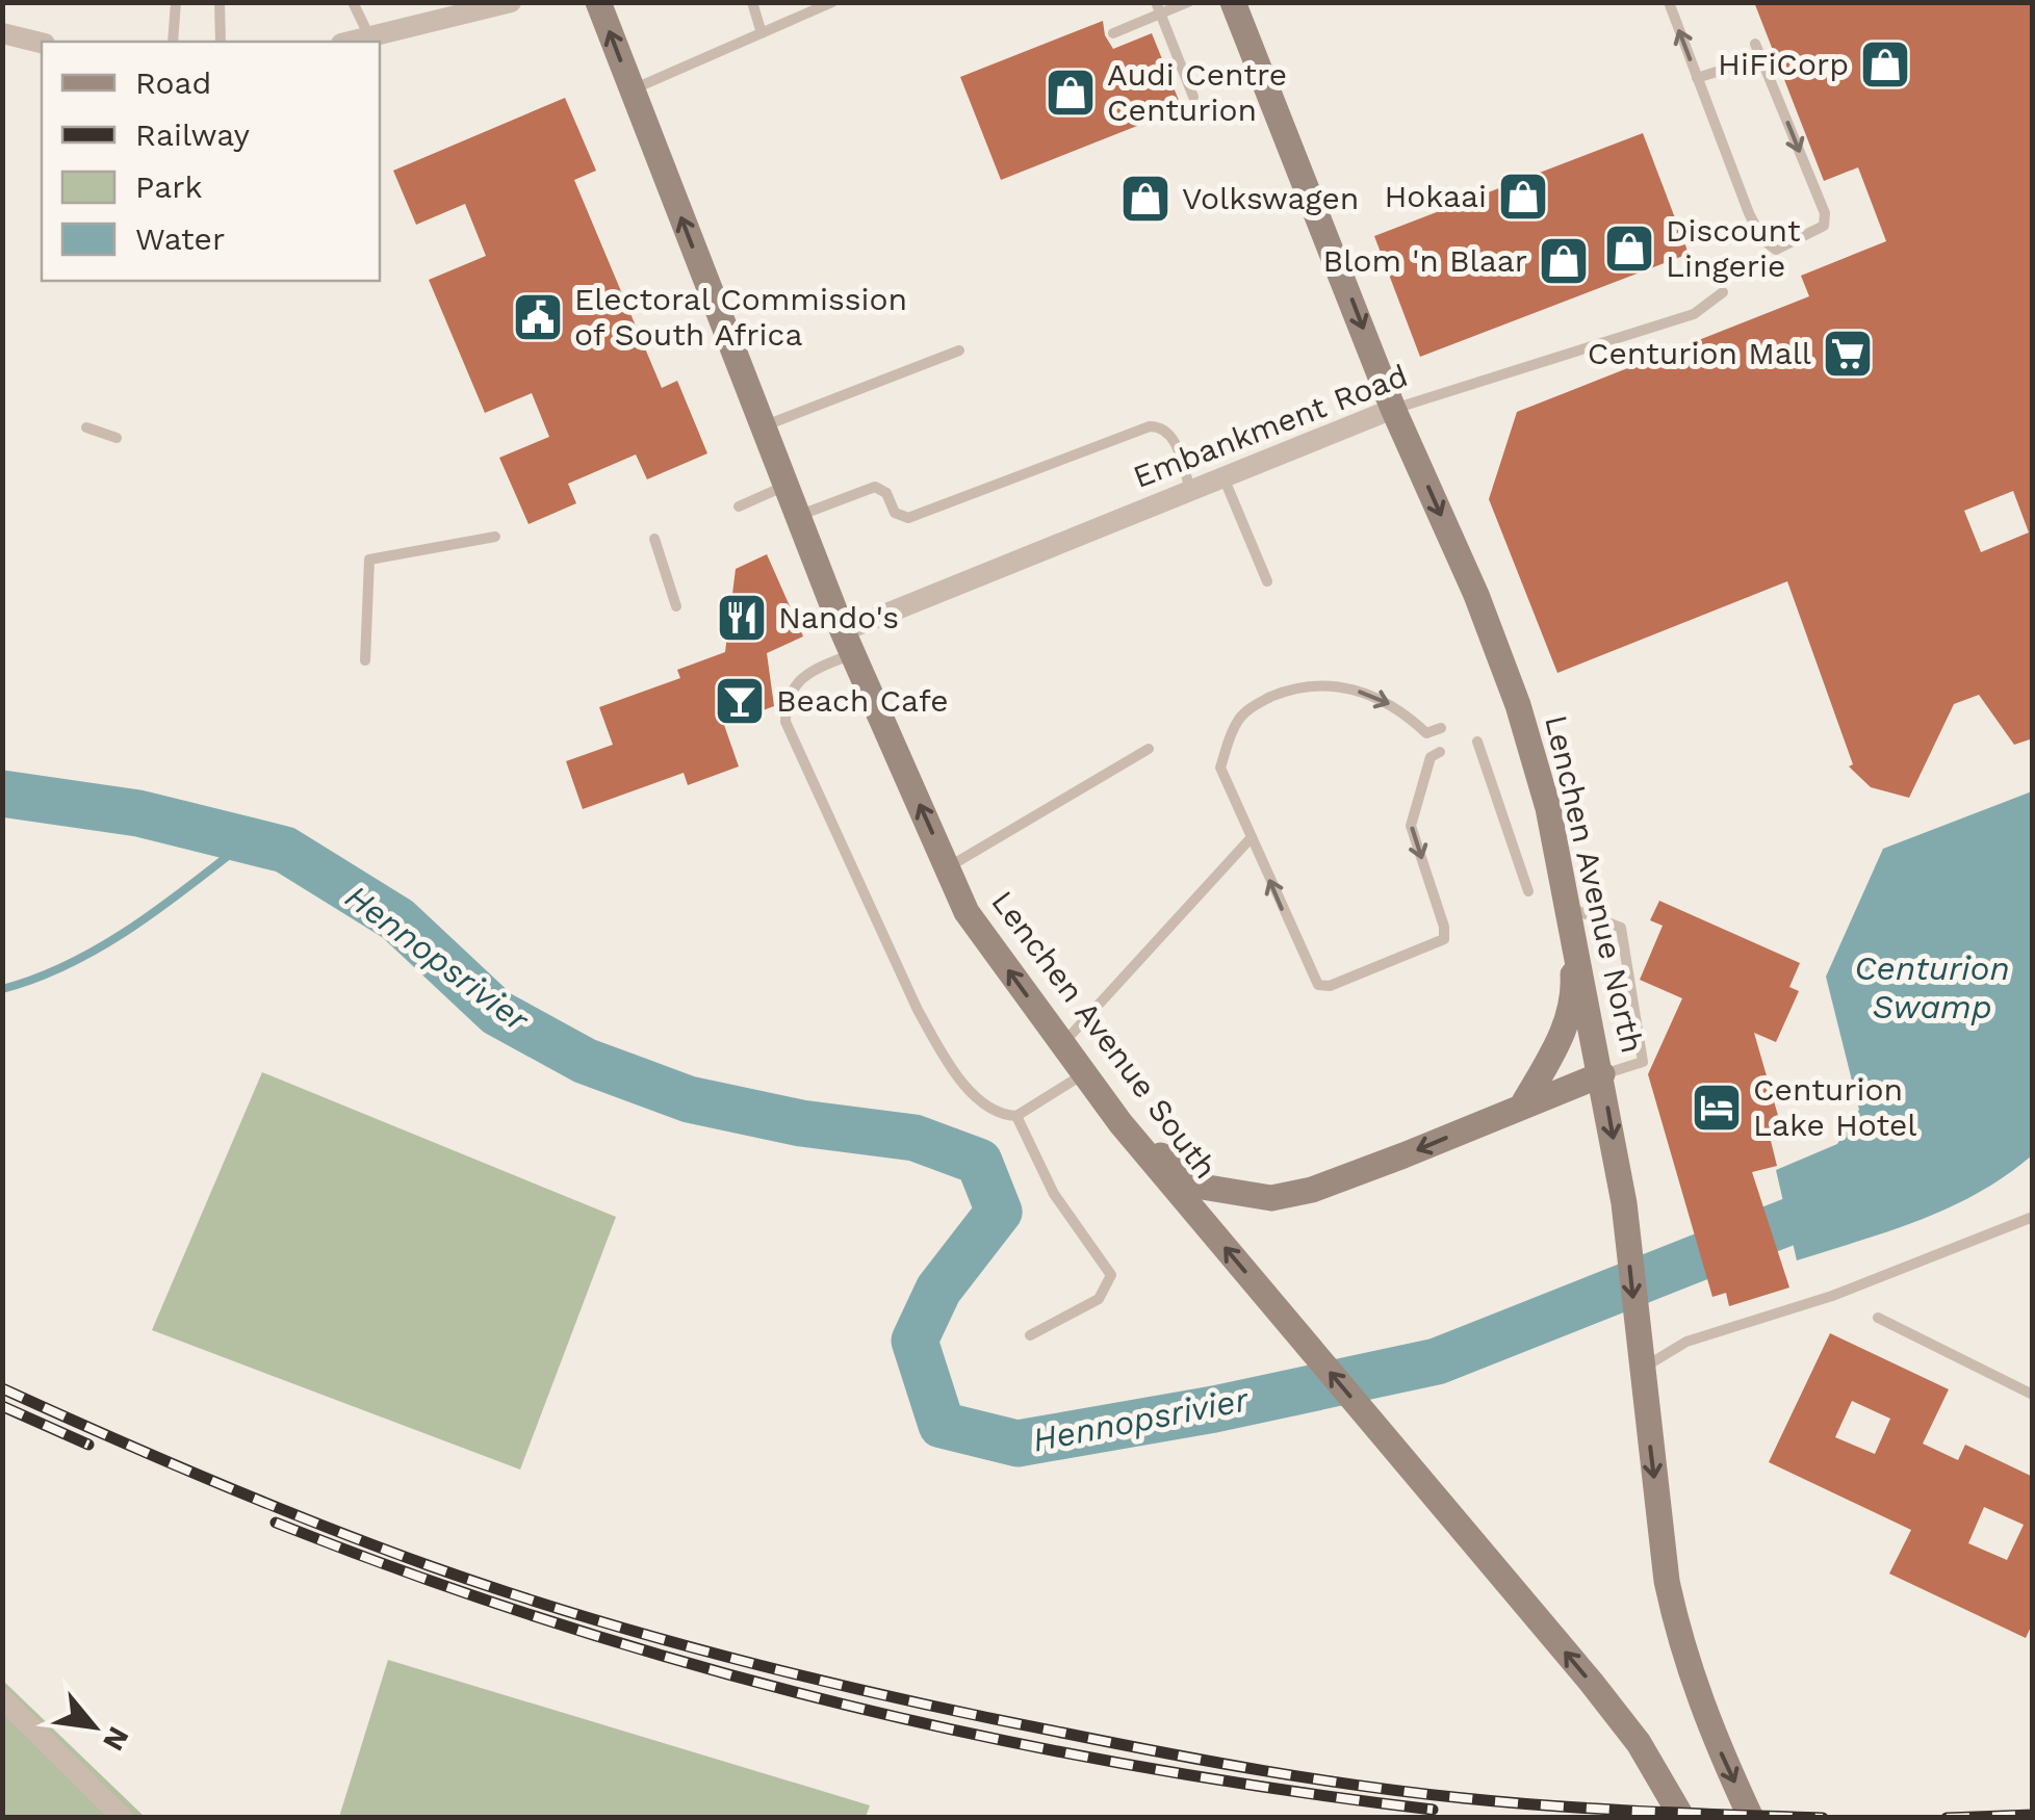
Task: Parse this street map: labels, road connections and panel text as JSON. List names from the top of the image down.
{
  "streets": {
    "main road": ["Lenchen Avenue North", "Lenchen Avenue South"],
    "street": ["Embankment Road"]
  },
  "crossings": [
    ["Embankment Road", "Lenchen Avenue North"],
    ["Embankment Road", "Lenchen Avenue South"]
  ],
  "one_way": ["Lenchen Avenue North", "Lenchen Avenue South"],
  "water": ["Hennopsrivier", "Centurion Swamp"],
  "places": {
    "shop": [
      "HiFiCorp",
      "Audi Centre Centurion",
      "Hokaai",
      "Volkswagen",
      "Discount Lingerie",
      "Blom 'n Blaar"
    ],
    "public building": ["Electoral Commission of South Africa"],
    "supermarket": ["Centurion Mall"],
    "restaurant": ["Nando's"],
    "bar": ["Beach Cafe"],
    "hotel": ["Centurion Lake Hotel"]
  },
  "legend": [
    "Road",
    "Railway",
    "Park",
    "Water"
  ],
  "north": "bottom right"
}
